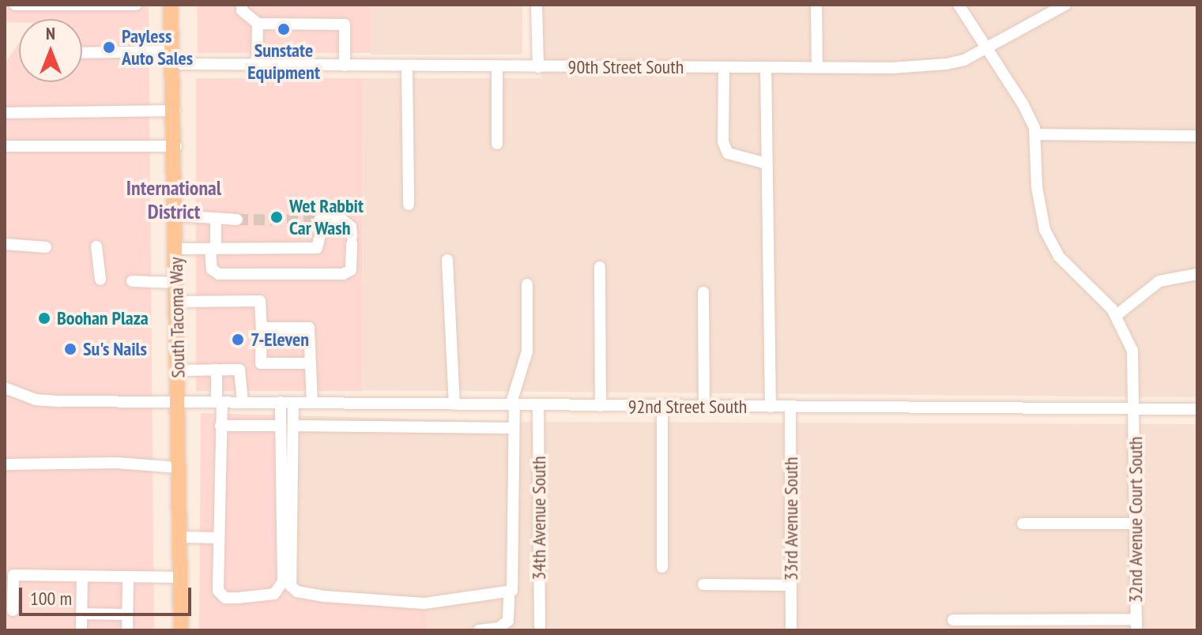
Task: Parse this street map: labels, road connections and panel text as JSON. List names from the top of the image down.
{
  "streets": {
    "main road": ["South Tacoma Way"],
    "street": [
      "90th Street South",
      "92nd Street South",
      "34th Avenue South",
      "33rd Avenue South",
      "32nd Avenue Court South"
    ]
  },
  "crossings": [
    ["90th Street South", "South Tacoma Way"],
    ["South Tacoma Way", "92nd Street South"],
    ["92nd Street South", "34th Avenue South"],
    ["92nd Street South", "33rd Avenue South"],
    ["92nd Street South", "32nd Avenue Court South"]
  ],
  "districts": ["International District"],
  "places": [
    "Sunstate Equipment",
    "Payless Auto Sales",
    "Wet Rabbit Car Wash",
    "Boohan Plaza",
    "7-Eleven",
    "Su's Nails"
  ],
  "scale_bar": "100 m",
  "north": "top"
}
